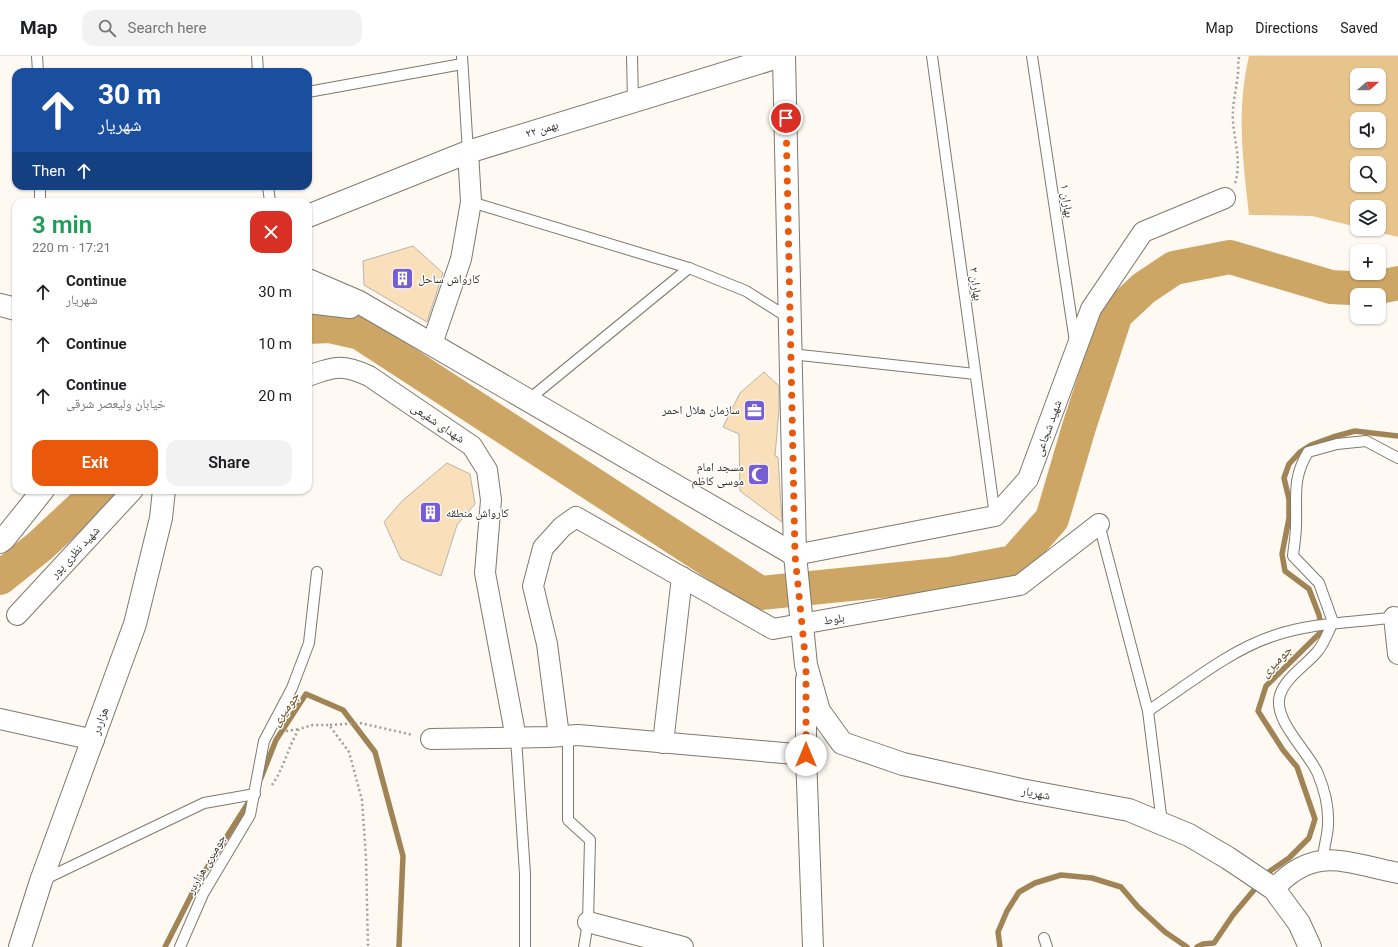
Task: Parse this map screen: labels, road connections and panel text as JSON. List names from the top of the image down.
{
  "streets": {
    "main road": ["۲۲ بهمن", "هزاردر", "شهریار"],
    "street": [
      "شهدای شفیعی",
      "شهید شجاعی",
      "شهید نظری پور",
      "بلوط"
    ],
    "lane": ["بهاران ۱", "بهاران ۲", "جومیری هزاردر"]
  },
  "crossings": [
    ["بهاران ۱", "شهید شجاعی"],
    ["بهاران ۲", "شهید شجاعی"],
    ["بلوط", "شهریار"]
  ],
  "water": ["جومیری"],
  "places": {
    "building": ["کارواش ساحل", "کارواش منطقه"],
    "office": ["سازمان هلال احمر"],
    "mosque": ["مسجد امام موسی کاظم"]
  },
  "north": "right",
  "page": {
    "header": "Map",
    "search": "Search here",
    "nav": ["Map", "Directions", "Saved"],
    "map_buttons": ["+", "−"],
    "turn": ["30 m", "شهریار"],
    "then": "Then",
    "heading": ["3 min", "220 m · 17:21"],
    "list": [
      {
        "name": "Continue",
        "note": "شهریار",
        "value": "30 m"
      },
      {
        "name": "Continue",
        "value": "10 m"
      },
      {
        "name": "Continue",
        "note": "خیابان ولیعصر شرقی",
        "value": "20 m"
      }
    ],
    "buttons": ["Exit", "Share"]
  }
}
